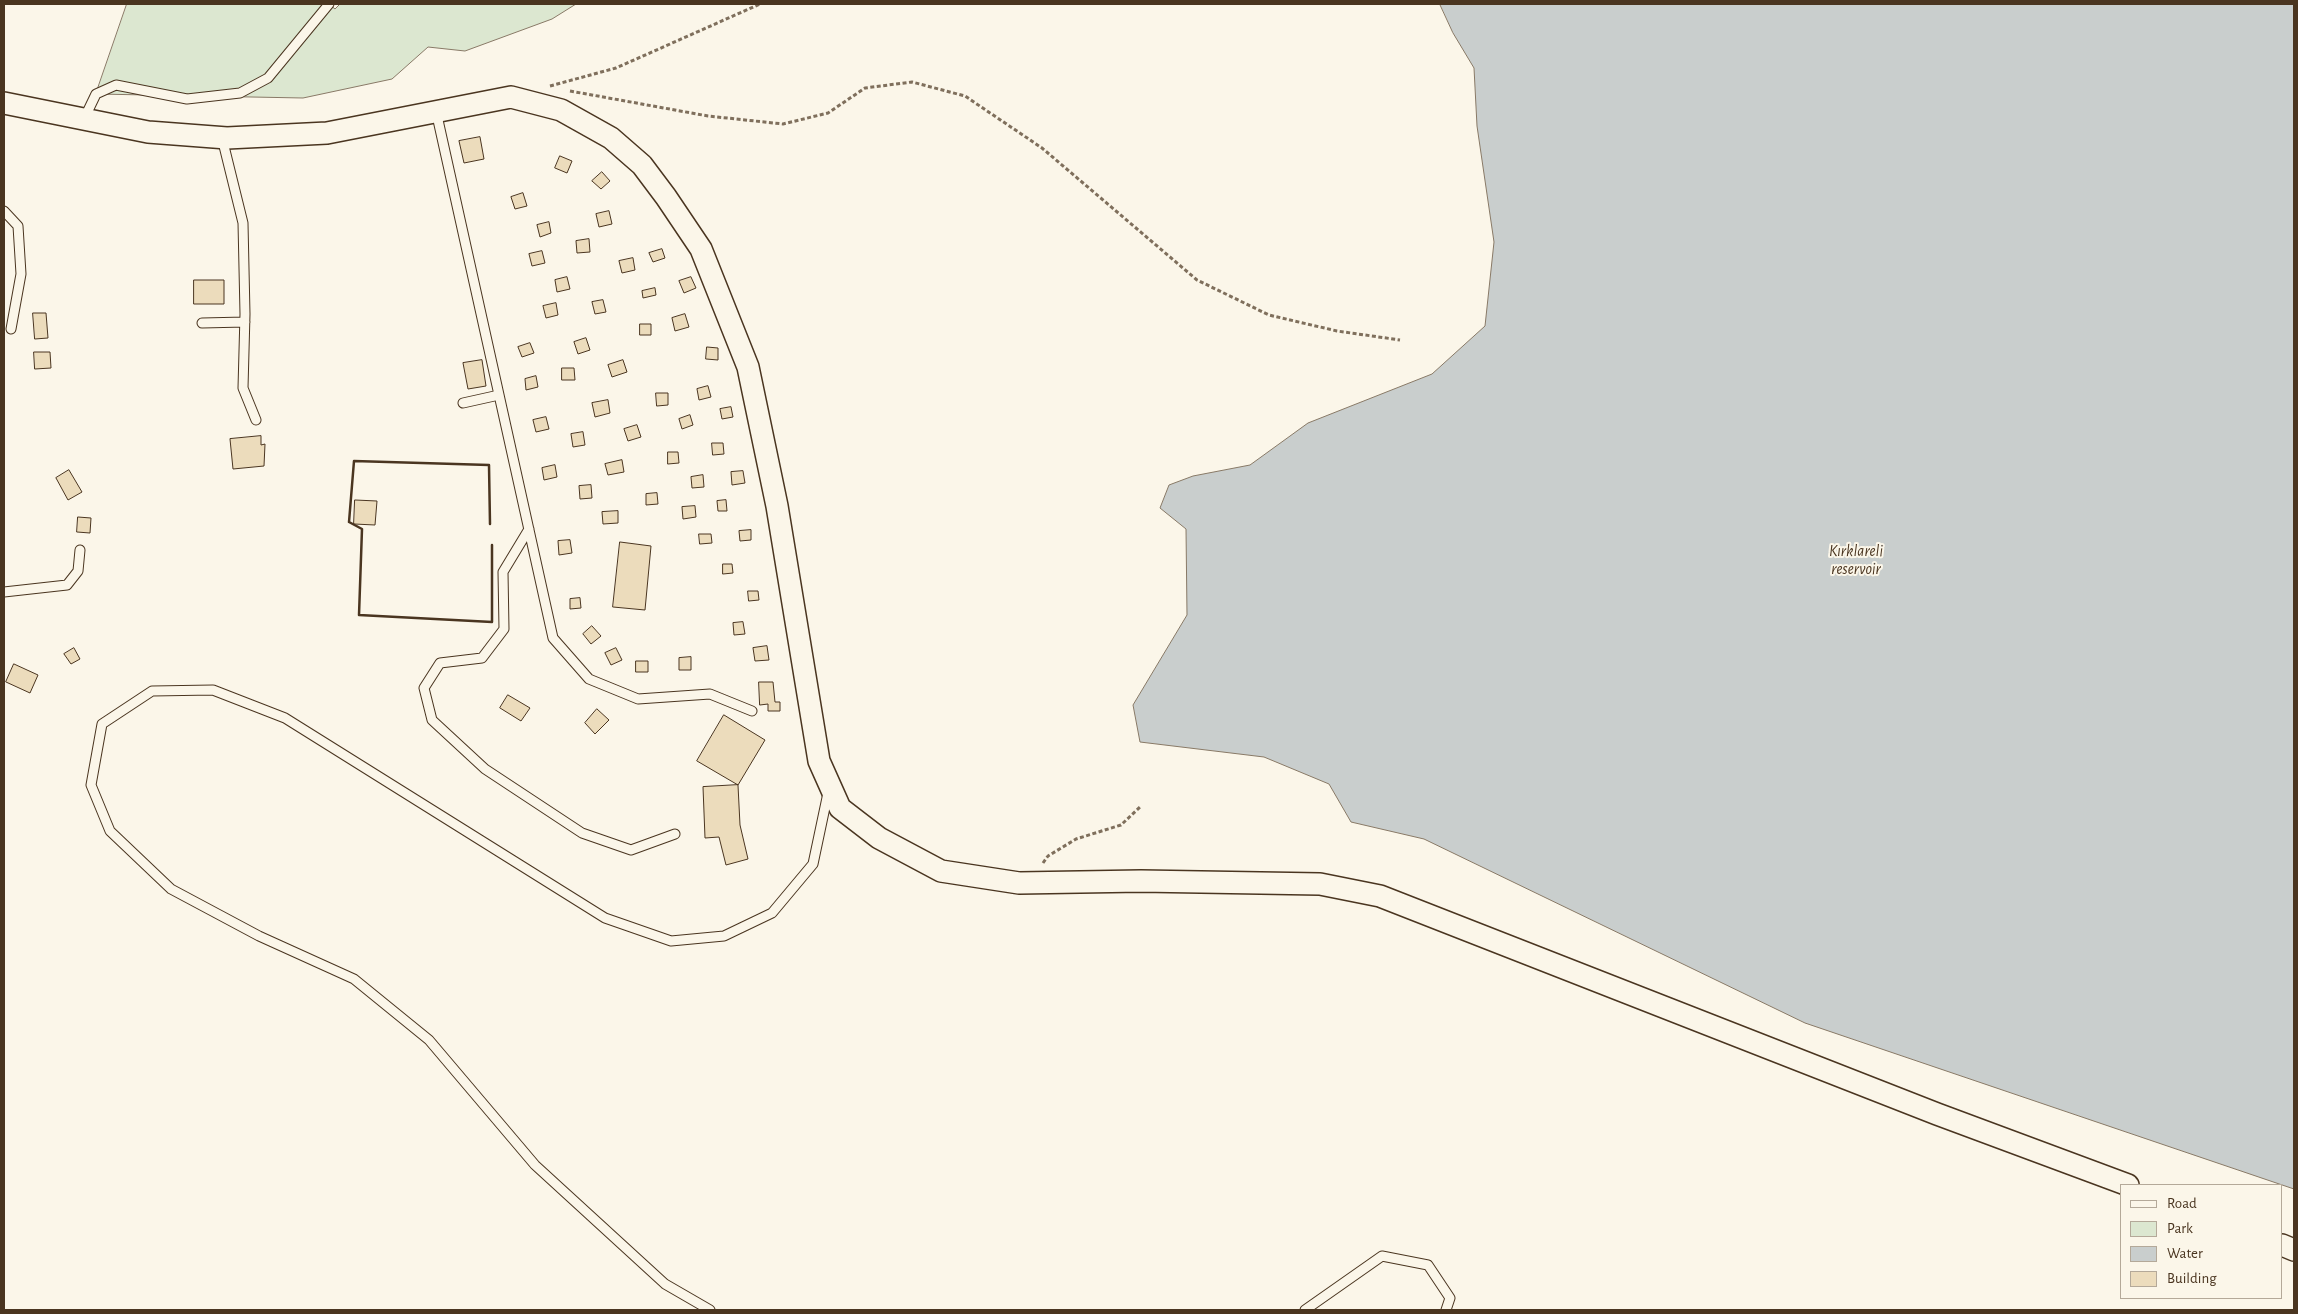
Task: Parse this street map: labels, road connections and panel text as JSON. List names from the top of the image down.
{
  "water": ["Kırklareli reservoir"],
  "legend": [
    "Road",
    "Park",
    "Water",
    "Building"
  ]
}
